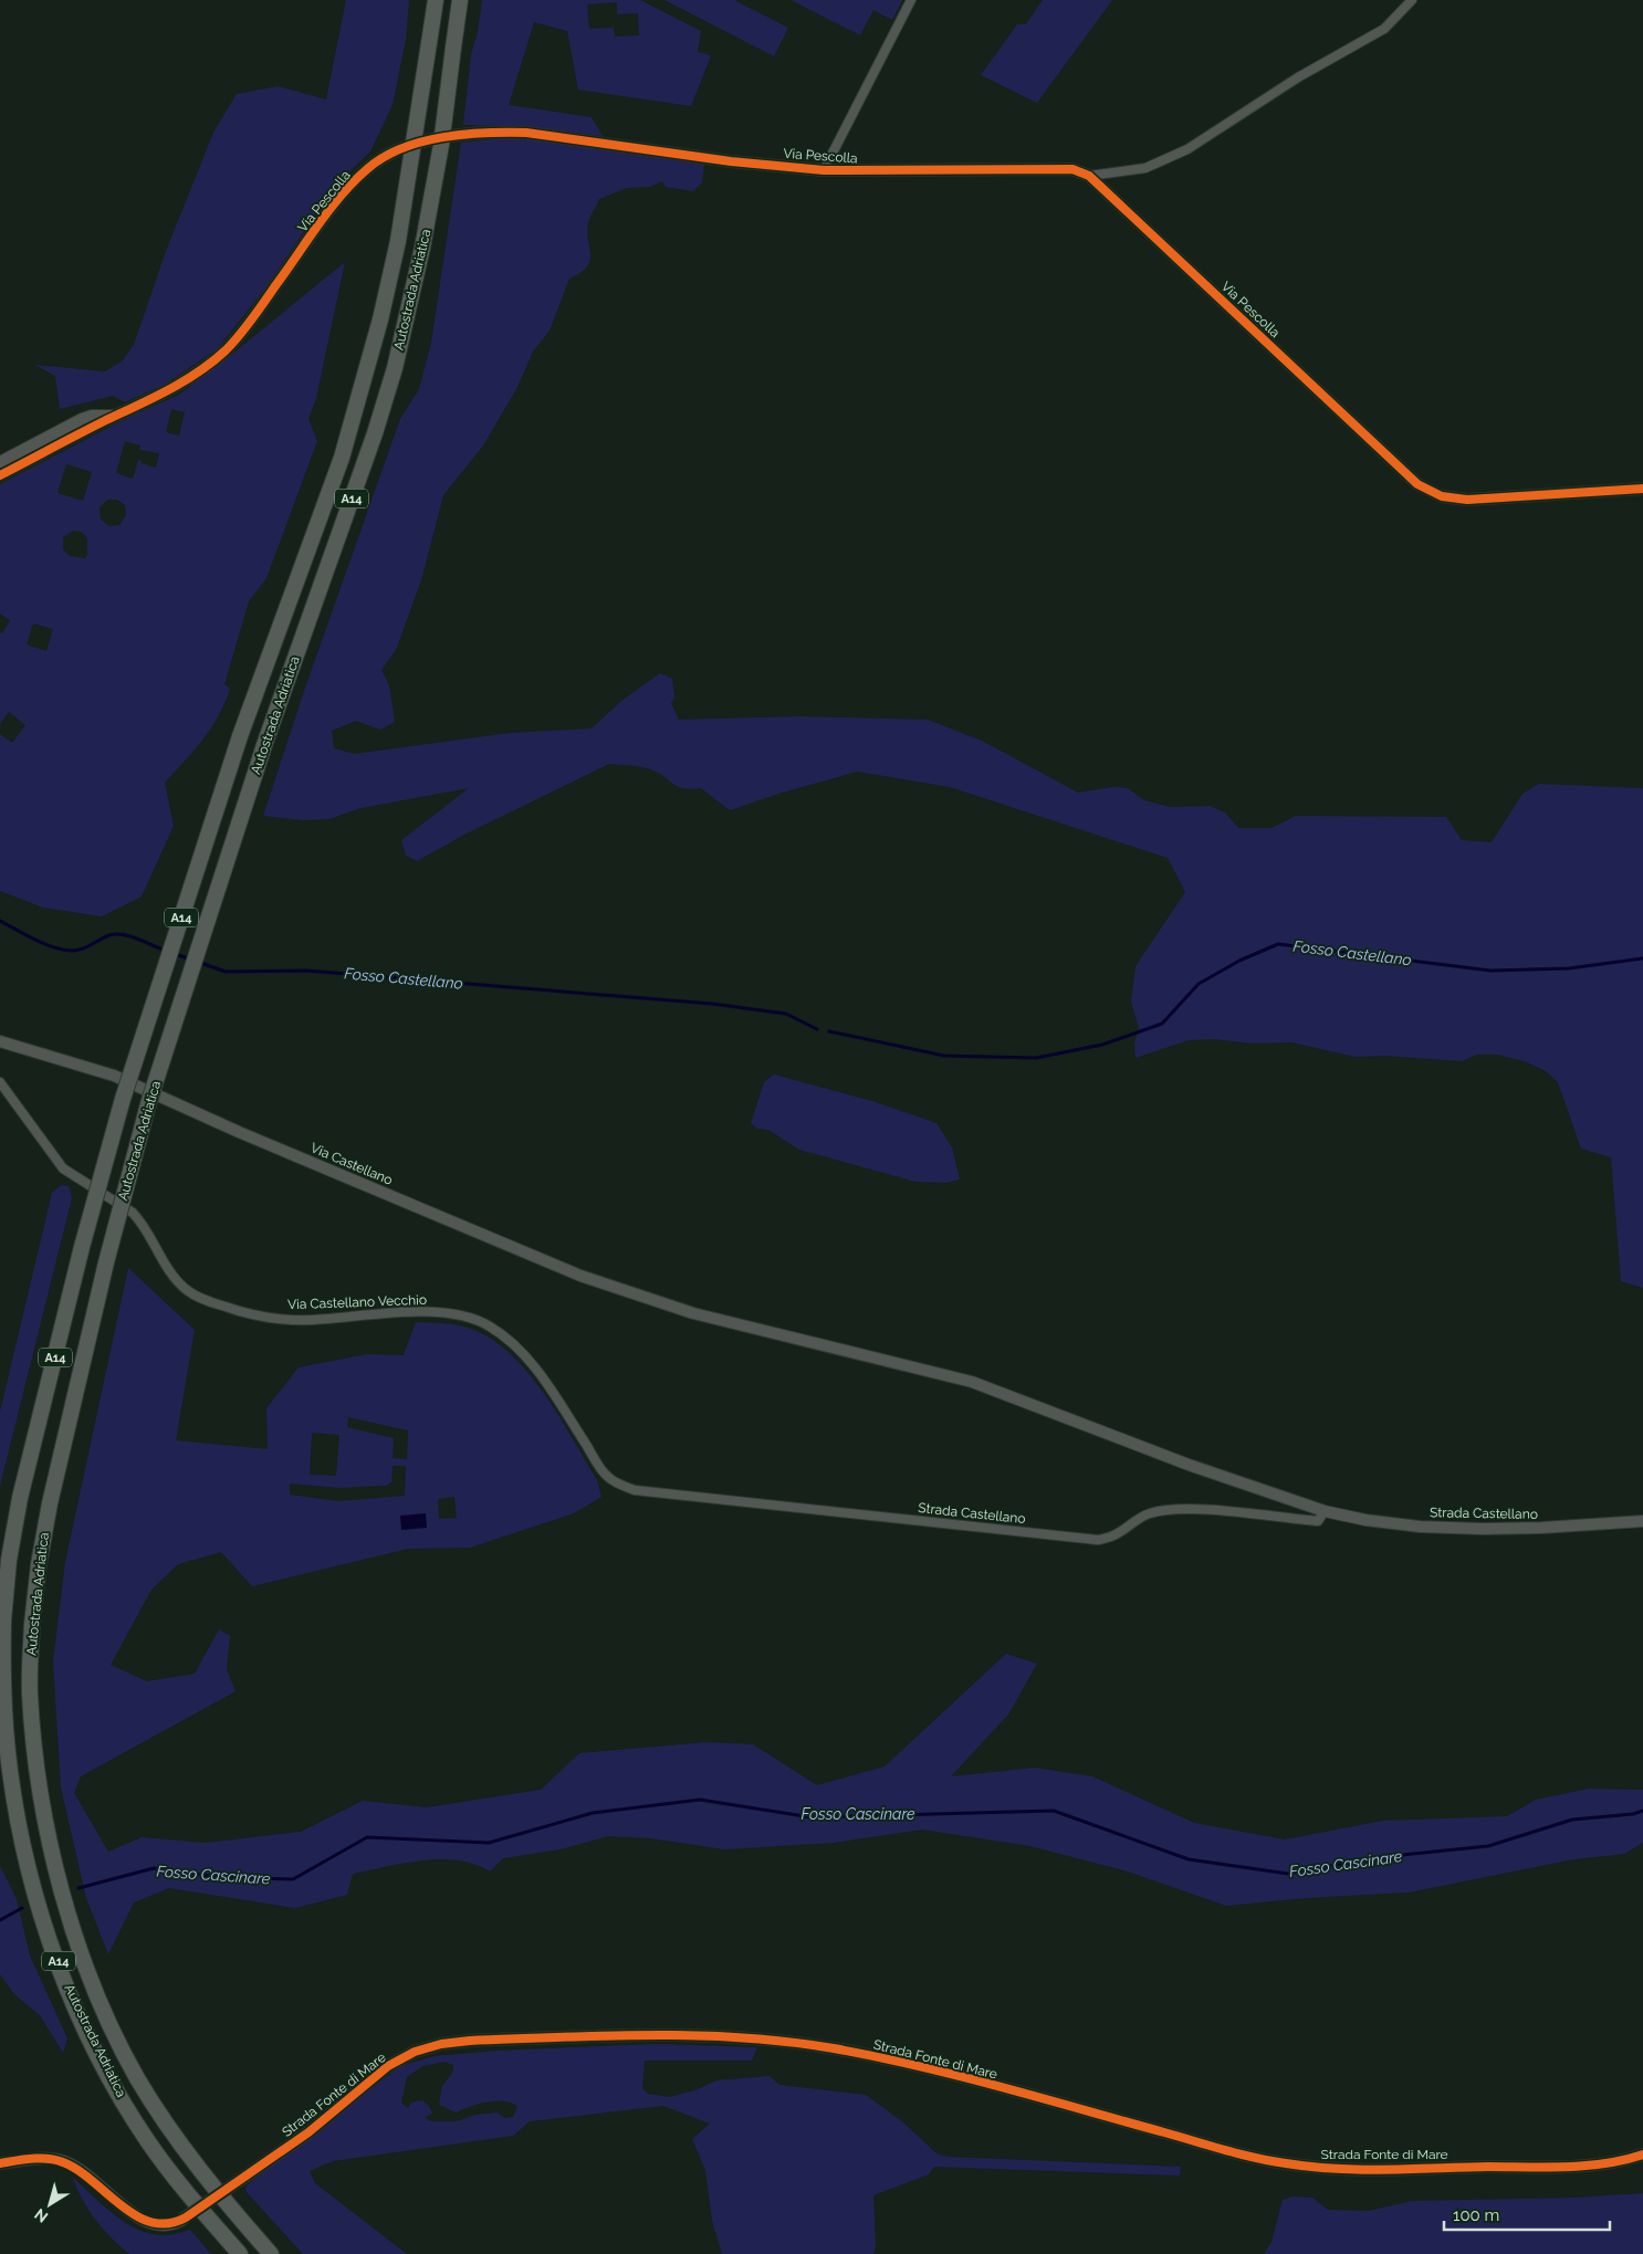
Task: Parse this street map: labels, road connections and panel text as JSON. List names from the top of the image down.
{
  "streets": {
    "highway": ["Autostrada Adriatica", "A14"],
    "street": [
      "Via Pescolla",
      "Via Castellano",
      "Via Castellano Vecchio",
      "Strada Castellano",
      "Strada Fonte di Mare"
    ]
  },
  "crossings": [
    ["Via Castellano", "Strada Castellano"],
    ["Via Castellano Vecchio", "Strada Castellano"]
  ],
  "water": ["Fosso Castellano", "Fosso Cascinare"],
  "scale_bar": "100 m",
  "north": "bottom left"
}
